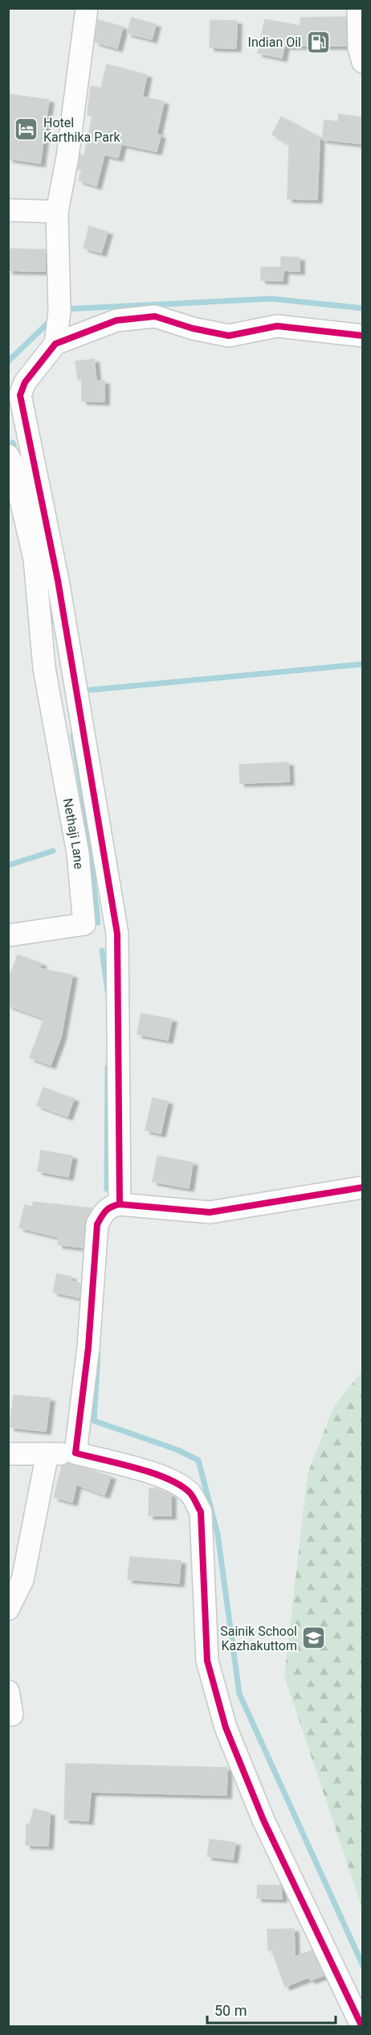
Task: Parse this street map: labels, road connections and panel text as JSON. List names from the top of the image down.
{
  "streets": {
    "street": ["Nethaji Lane"]
  },
  "places": {
    "fuel station": ["Indian Oil"],
    "hotel": ["Hotel Karthika Park"],
    "school or university": ["Sainik School Kazhakuttom"]
  },
  "scale_bar": "50 m"
}
